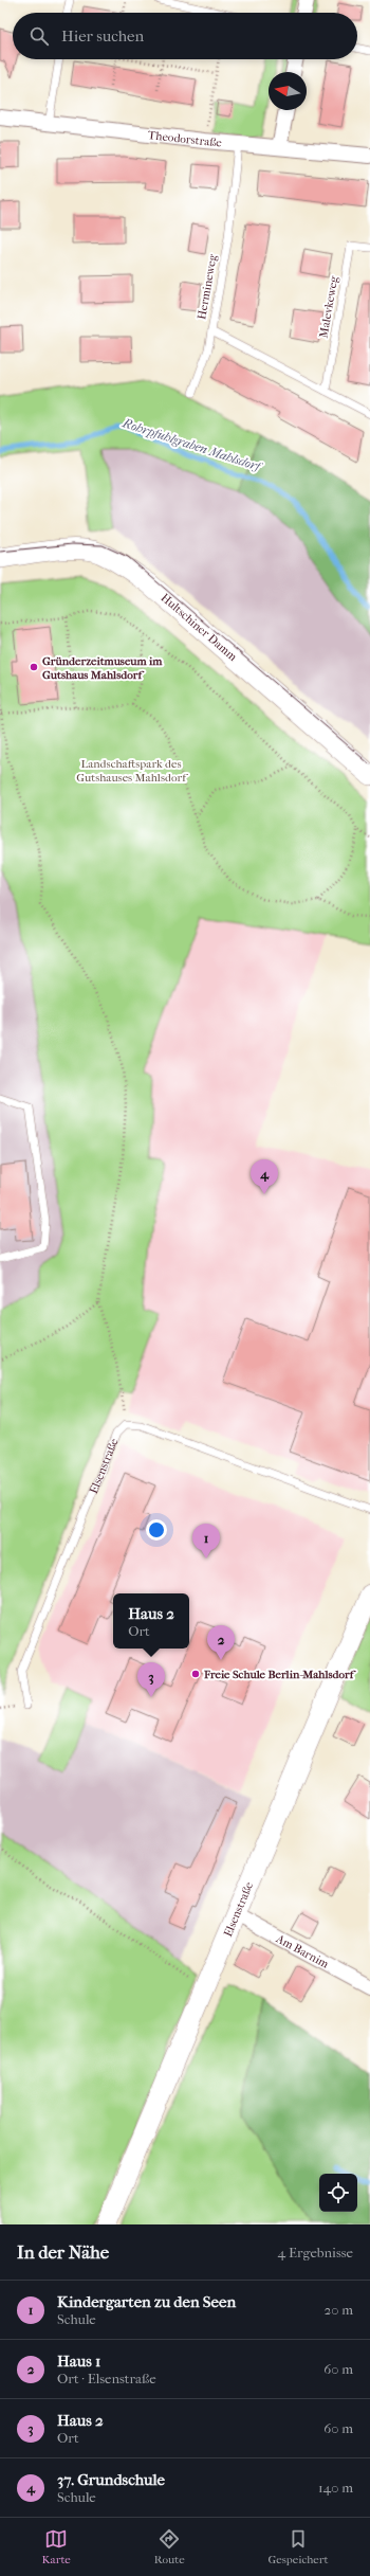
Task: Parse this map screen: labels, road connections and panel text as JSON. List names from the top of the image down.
{
  "streets": {
    "street": [
      "Theodorstraße",
      "Hultschiner Damm",
      "Elsenstraße",
      "Am Barnim"
    ],
    "lane": ["Hermineweg", "Malevkeweg"]
  },
  "crossings": [
    ["Theodorstraße", "Hermineweg"],
    ["Hermineweg", "Malevkeweg"],
    ["Elsenstraße", "Am Barnim"]
  ],
  "water": ["Rohrpfuhlgraben Mahlsdorf"],
  "parks": ["Landschaftspark des Gutshauses Mahlsdorf"],
  "places": ["Gründerzeitmuseum im Gutshaus Mahlsdorf", "Freie Schule Berlin-Mahlsdorf"],
  "north": "left",
  "page": {
    "search": "Hier suchen",
    "pins": [
      "4",
      "1",
      "2",
      "3"
    ],
    "popup": ["Haus 2", "Ort"],
    "heading": ["In der Nähe", "4 Ergebnisse"],
    "list": [
      {
        "mark": "1",
        "name": "Kindergarten zu den Seen",
        "note": "Schule",
        "value": "20 m"
      },
      {
        "mark": "2",
        "name": "Haus 1",
        "note": "Ort · Elsenstraße",
        "value": "60 m"
      },
      {
        "mark": "3",
        "name": "Haus 2",
        "note": "Ort",
        "value": "60 m"
      },
      {
        "mark": "4",
        "name": "37. Grundschule",
        "note": "Schule",
        "value": "140 m"
      }
    ],
    "nav": ["Karte", "Route", "Gespeichert"]
  }
}
